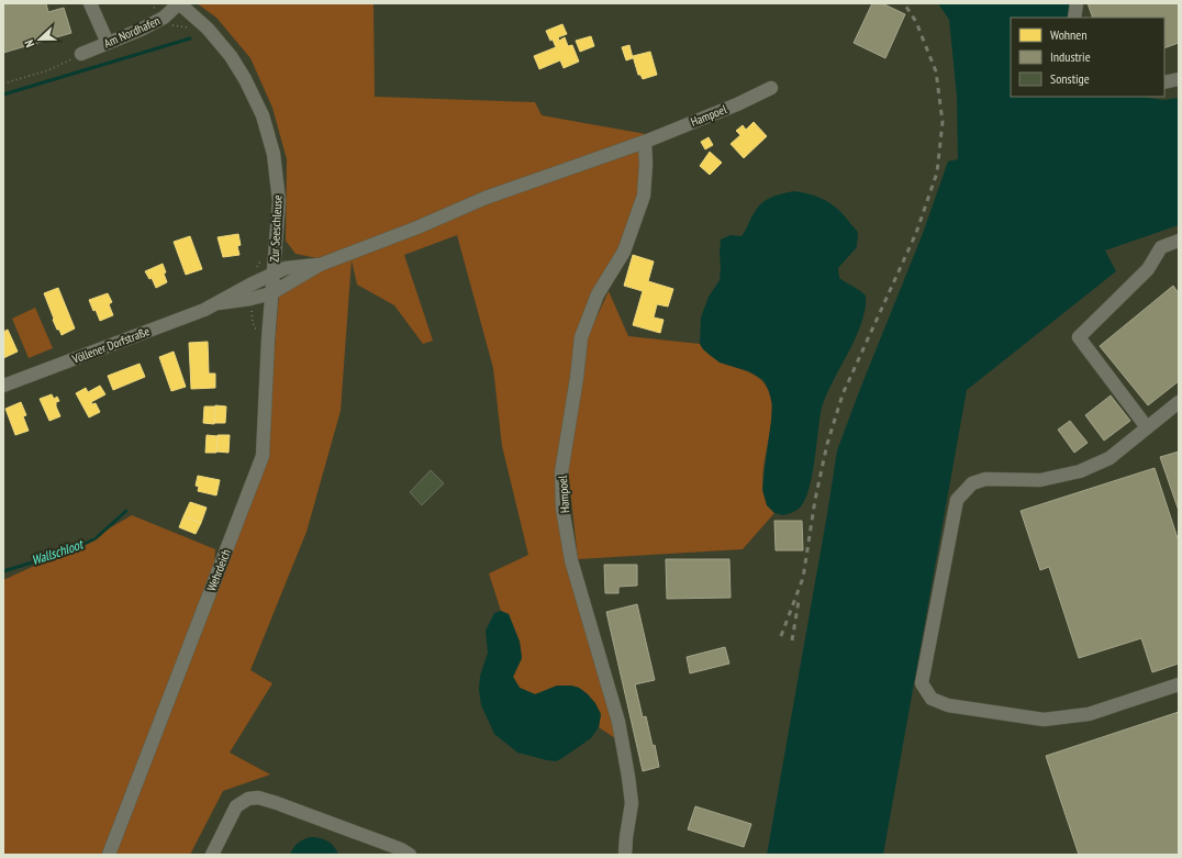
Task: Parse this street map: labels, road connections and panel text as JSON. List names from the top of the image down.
{
  "streets": {
    "street": [
      "Am Nordhafen",
      "Hampoel",
      "Zur Seeschleuse",
      "Völlener Dorfstraße",
      "Wehrdeich"
    ]
  },
  "crossings": [
    ["Am Nordhafen", "Zur Seeschleuse"],
    ["Hampoel", "Zur Seeschleuse"],
    ["Hampoel", "Völlener Dorfstraße"],
    ["Hampoel", "Wehrdeich"],
    ["Zur Seeschleuse", "Völlener Dorfstraße"],
    ["Zur Seeschleuse", "Wehrdeich"],
    ["Völlener Dorfstraße", "Wehrdeich"]
  ],
  "water": ["Wallschloot"],
  "legend": ["Wohnen", "Industrie", "Sonstige"],
  "north": "left"
}
